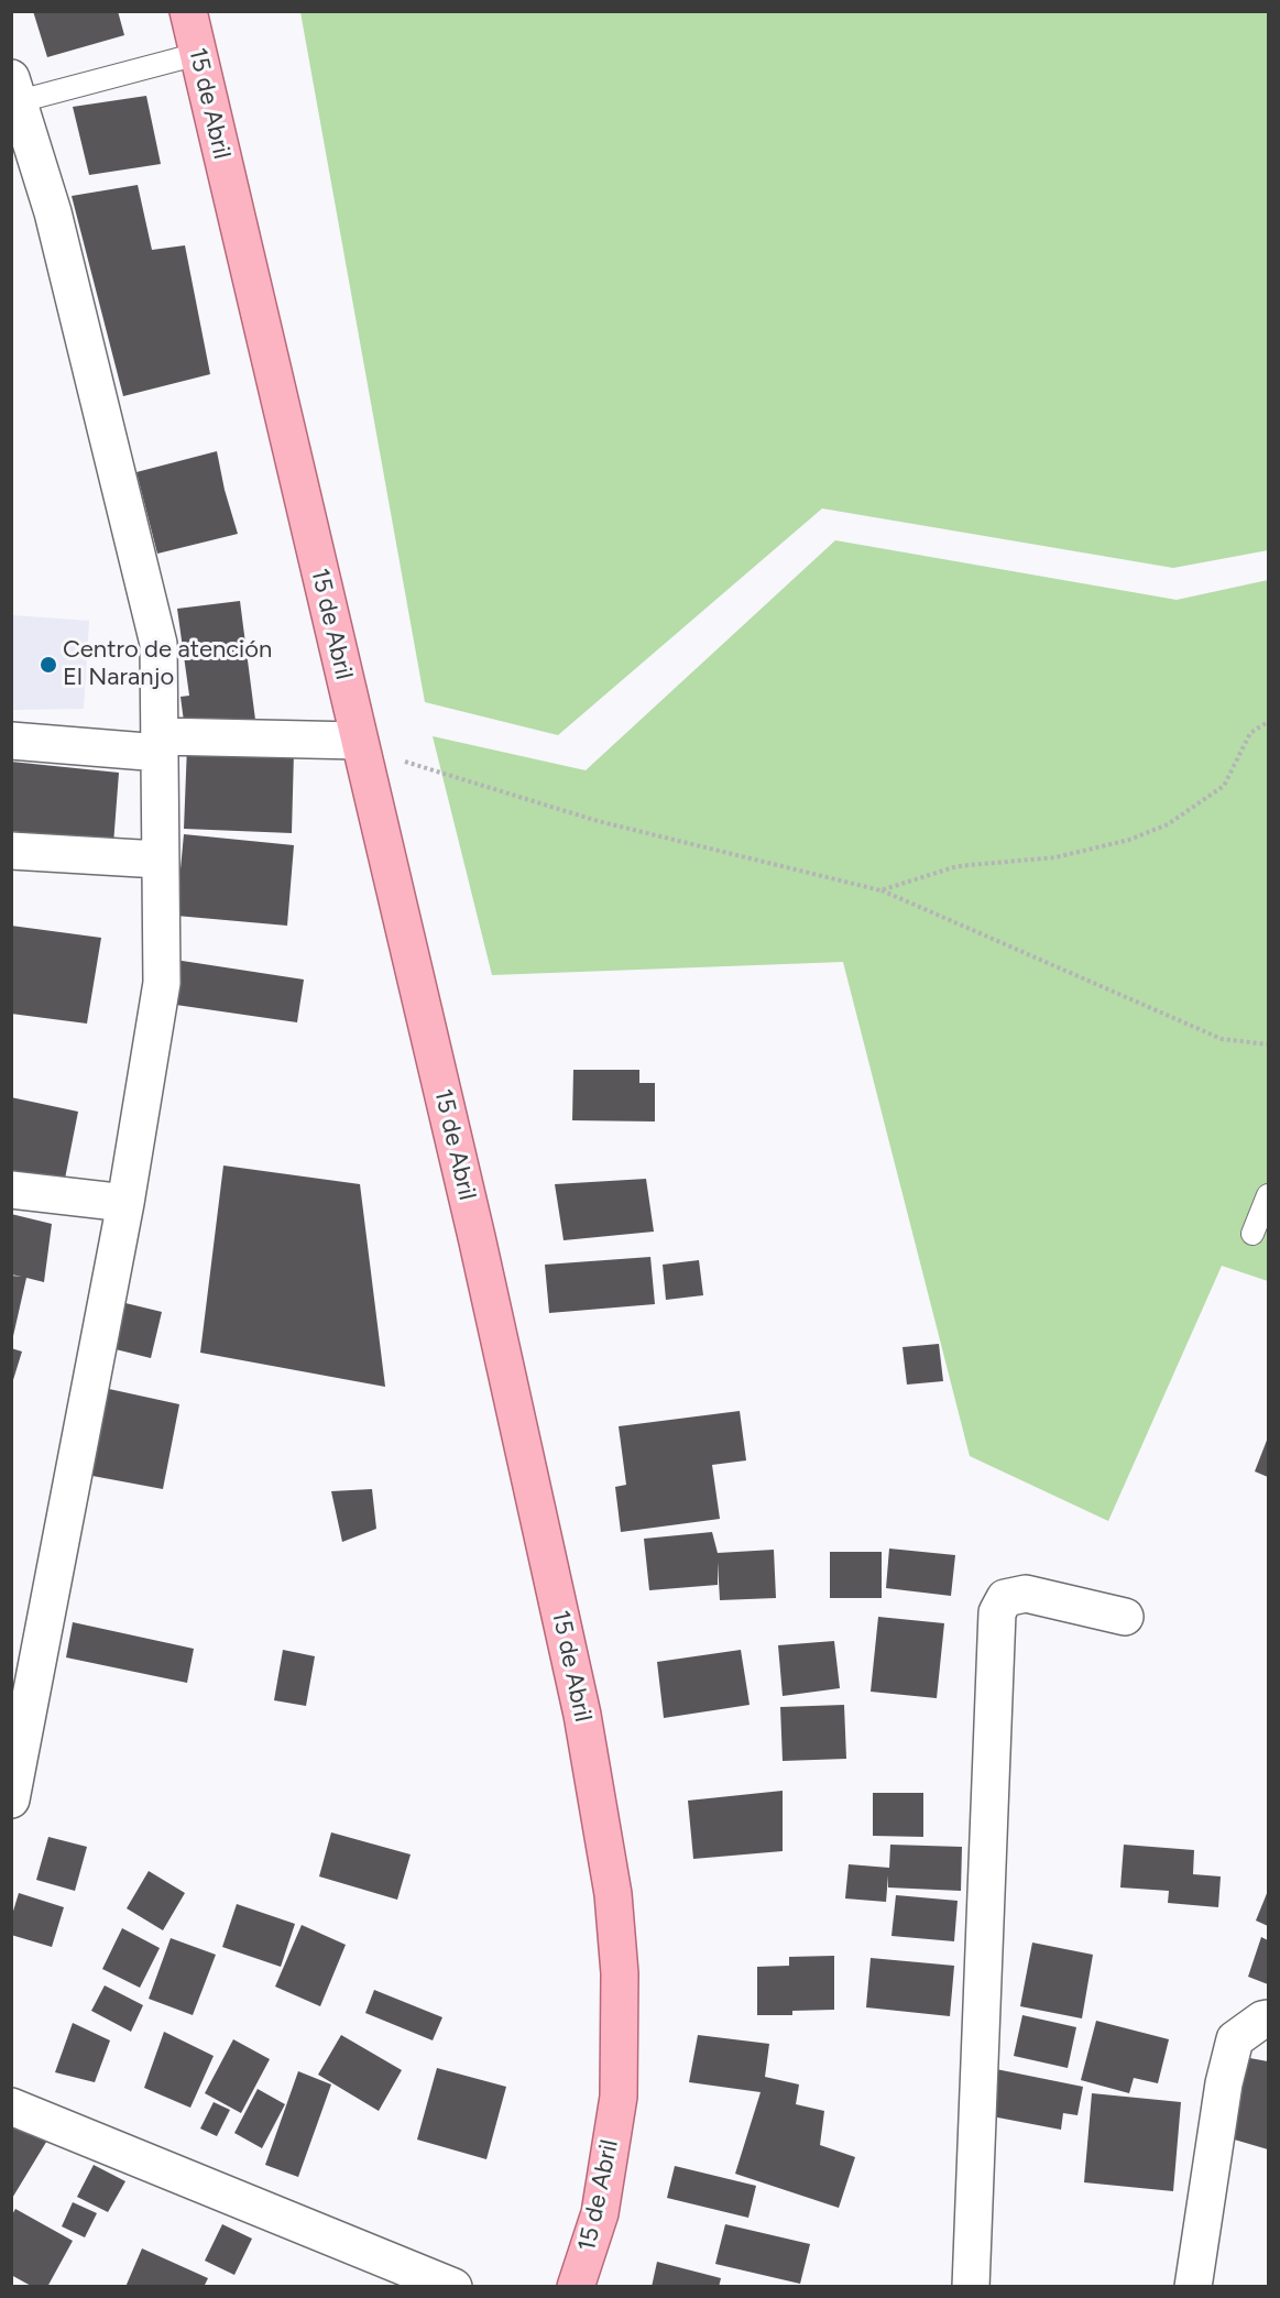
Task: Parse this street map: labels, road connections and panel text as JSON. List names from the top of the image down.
{
  "streets": {
    "main road": ["15 de Abril"]
  },
  "places": ["Centro de atención El Naranjo"]
}
